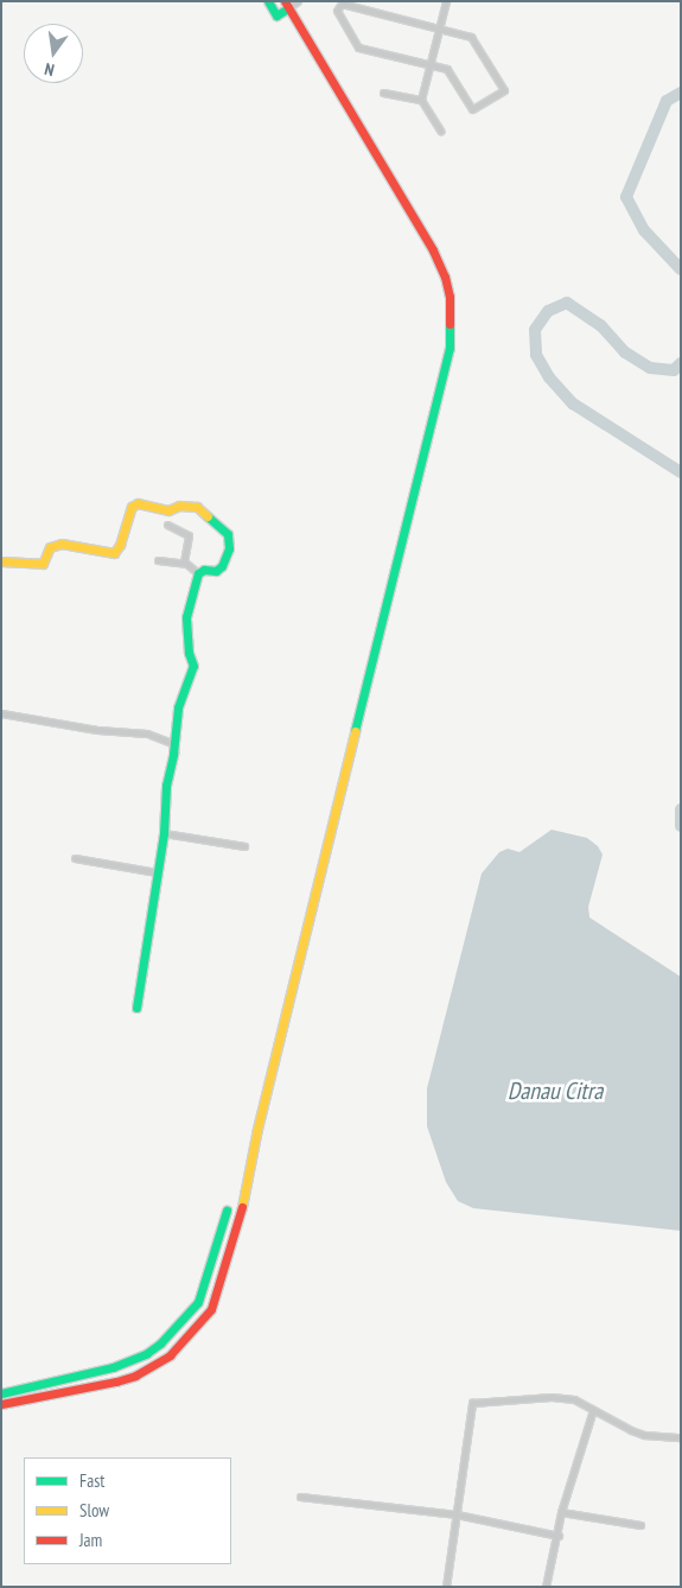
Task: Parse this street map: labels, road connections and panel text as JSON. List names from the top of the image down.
{
  "water": ["Danau Citra"],
  "legend": ["Fast", "Slow", "Jam"],
  "north": "bottom"
}
